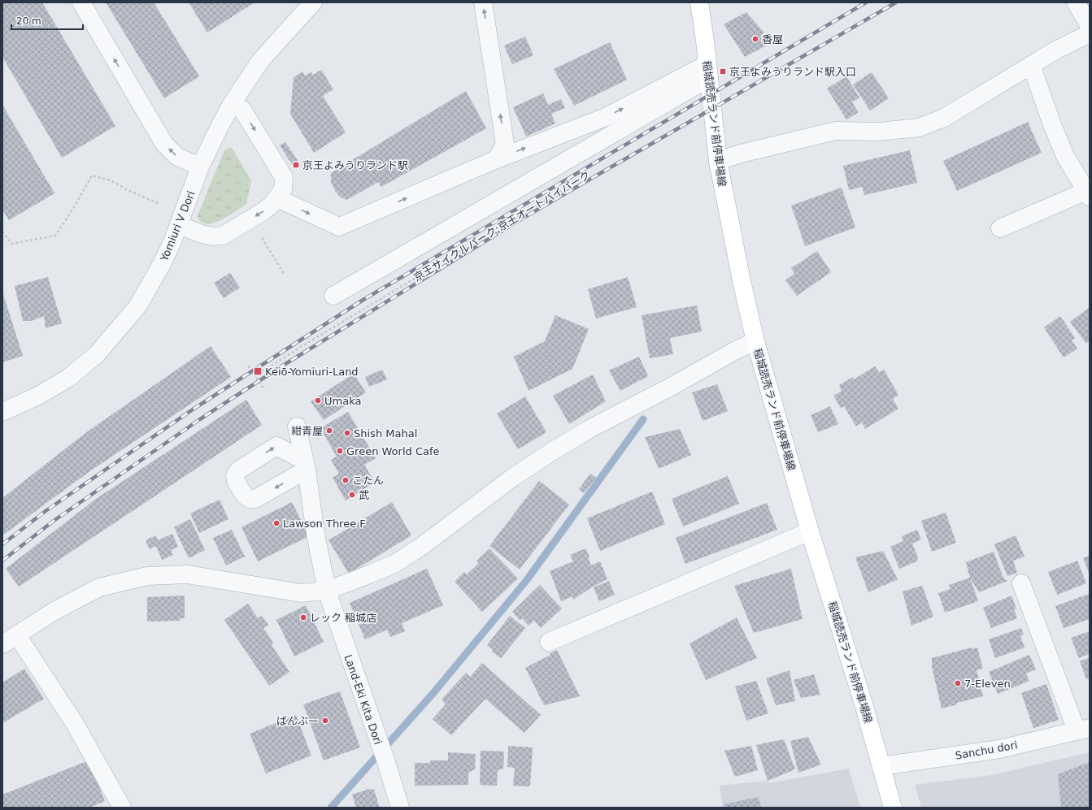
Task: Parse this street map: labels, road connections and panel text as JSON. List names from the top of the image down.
{
  "streets": {
    "main road": ["稲城読売ランド前停車場線"],
    "street": ["Yomiuri V Dori", "Land-Eki Kita Dori", "Sanchu dori"],
    "path": ["京王サイクルパーク;京王オートバイパーク"]
  },
  "crossings": [
    ["稲城読売ランド前停車場線", "Sanchu dori"]
  ],
  "places": {
    "other": [
      "香屋",
      "Umaka",
      "紺青屋",
      "Shish Mahal",
      "Green World Cafe",
      "こたん",
      "武",
      "Lawson Three F",
      "レック 稲城店",
      "7-Eleven",
      "ばんぶー"
    ],
    "transit": ["京王よみうりランド駅入口", "京王よみうりランド駅", "Keiō-Yomiuri-Land"]
  },
  "scale_bar": "20 m"
}
